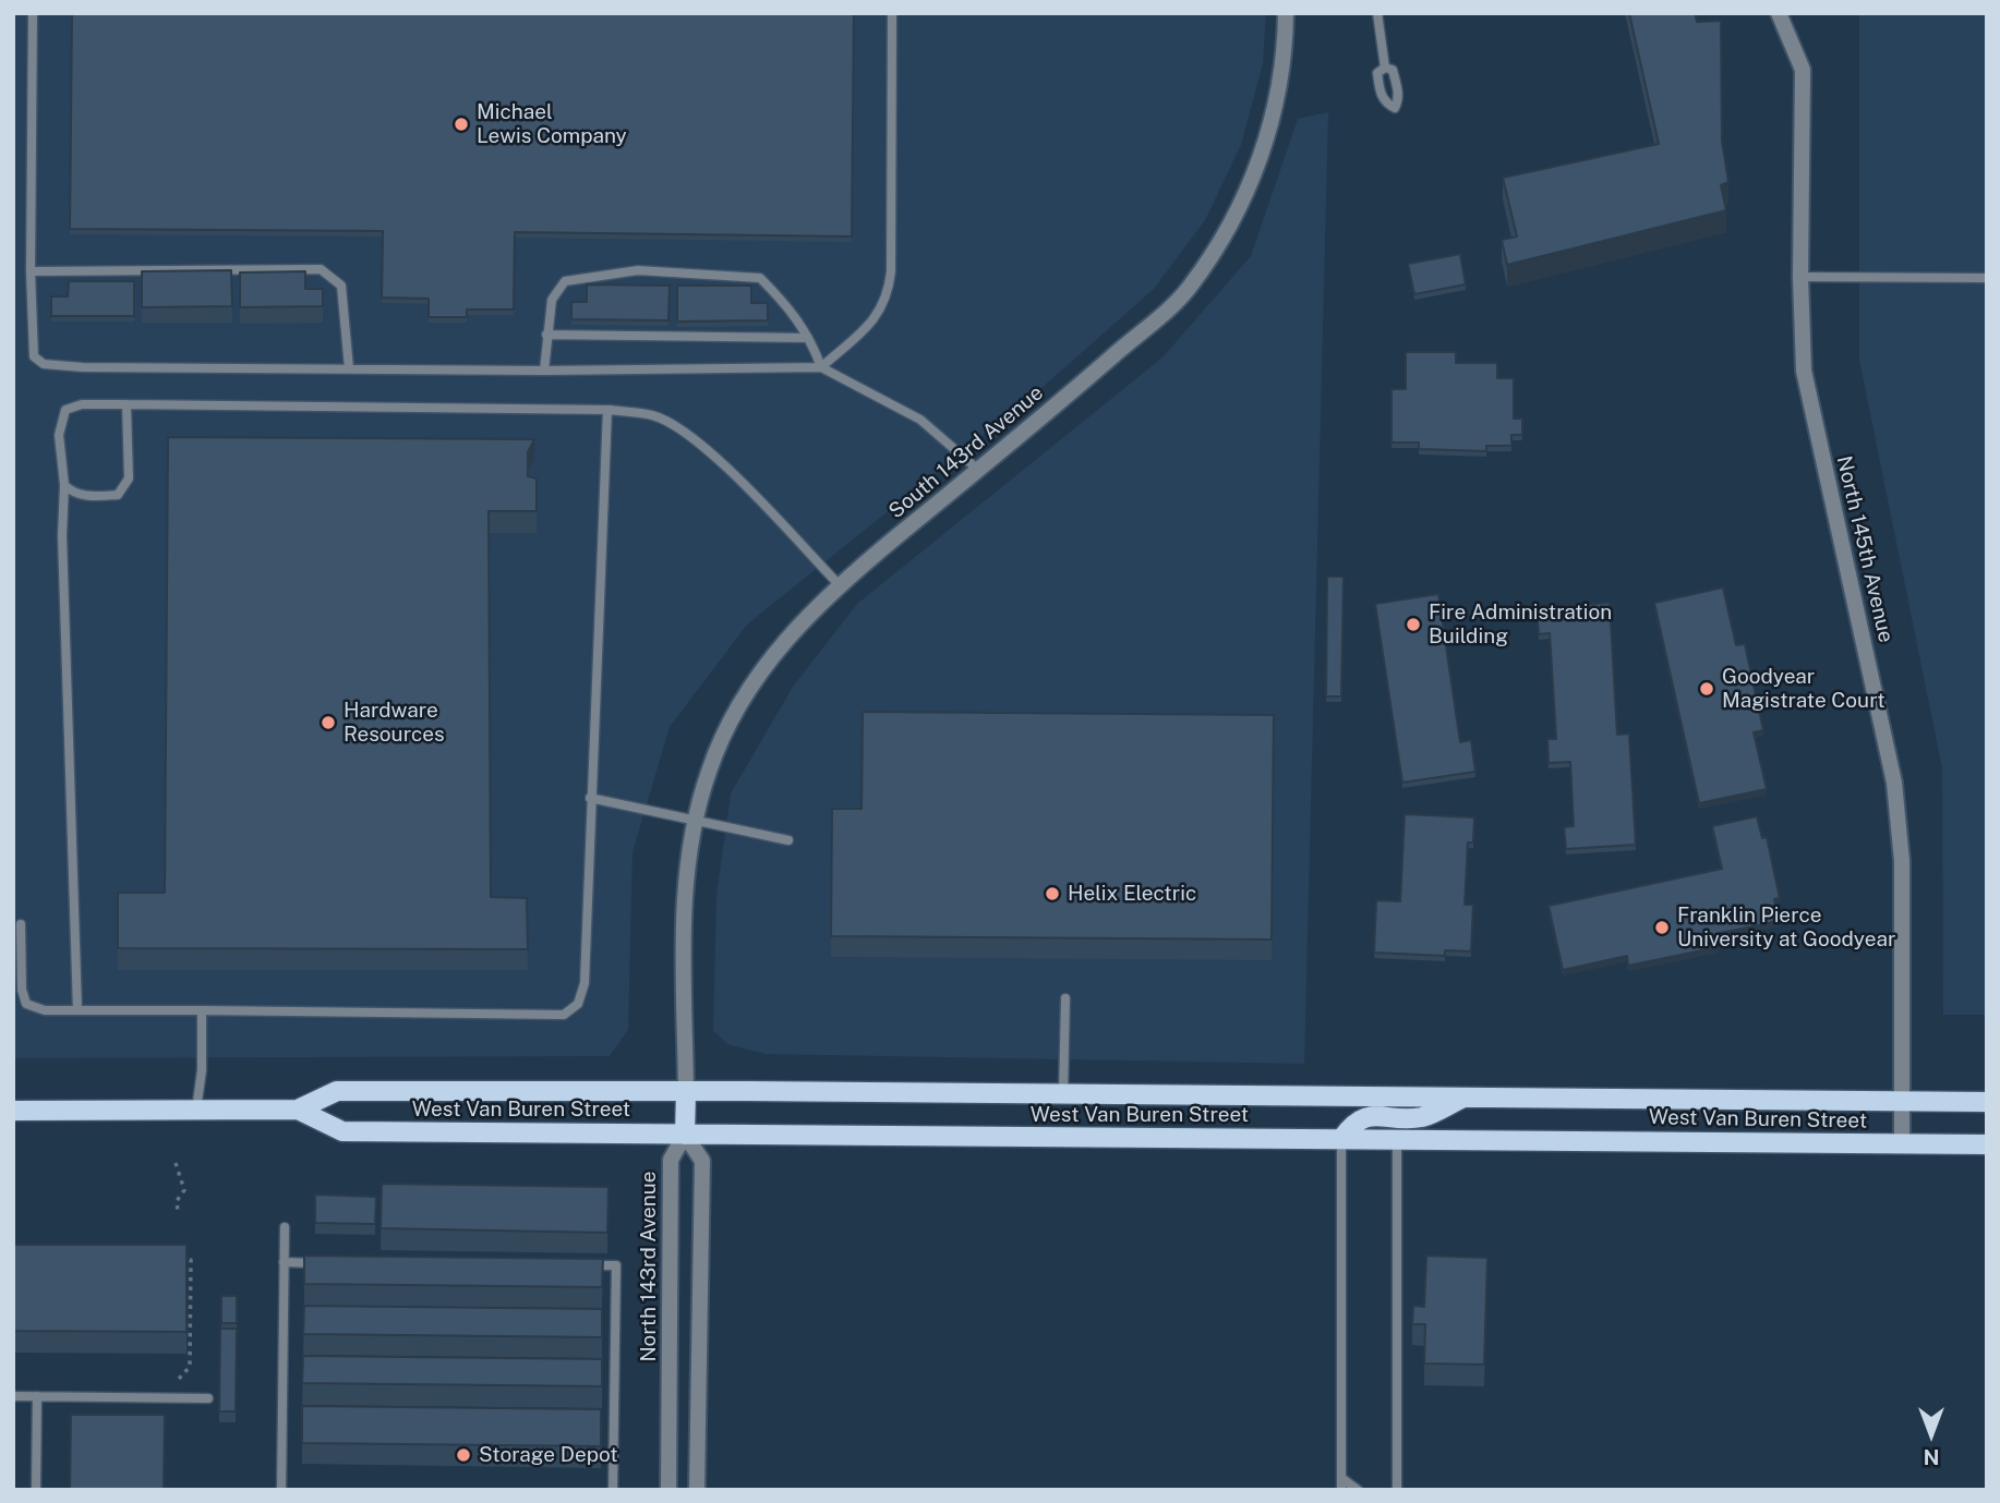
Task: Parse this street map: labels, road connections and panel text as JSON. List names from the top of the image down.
{
  "streets": {
    "main road": ["West Van Buren Street"],
    "street": ["South 143rd Avenue", "North 145th Avenue", "North 143rd Avenue"]
  },
  "crossings": [
    ["South 143rd Avenue", "West Van Buren Street"],
    ["North 145th Avenue", "West Van Buren Street"],
    ["West Van Buren Street", "North 143rd Avenue"]
  ],
  "places": [
    "Michael Lewis Company",
    "Fire Administration Building",
    "Goodyear Magistrate Court",
    "Hardware Resources",
    "Helix Electric",
    "Franklin Pierce University at Goodyear",
    "Storage Depot"
  ],
  "north": "bottom"
}
